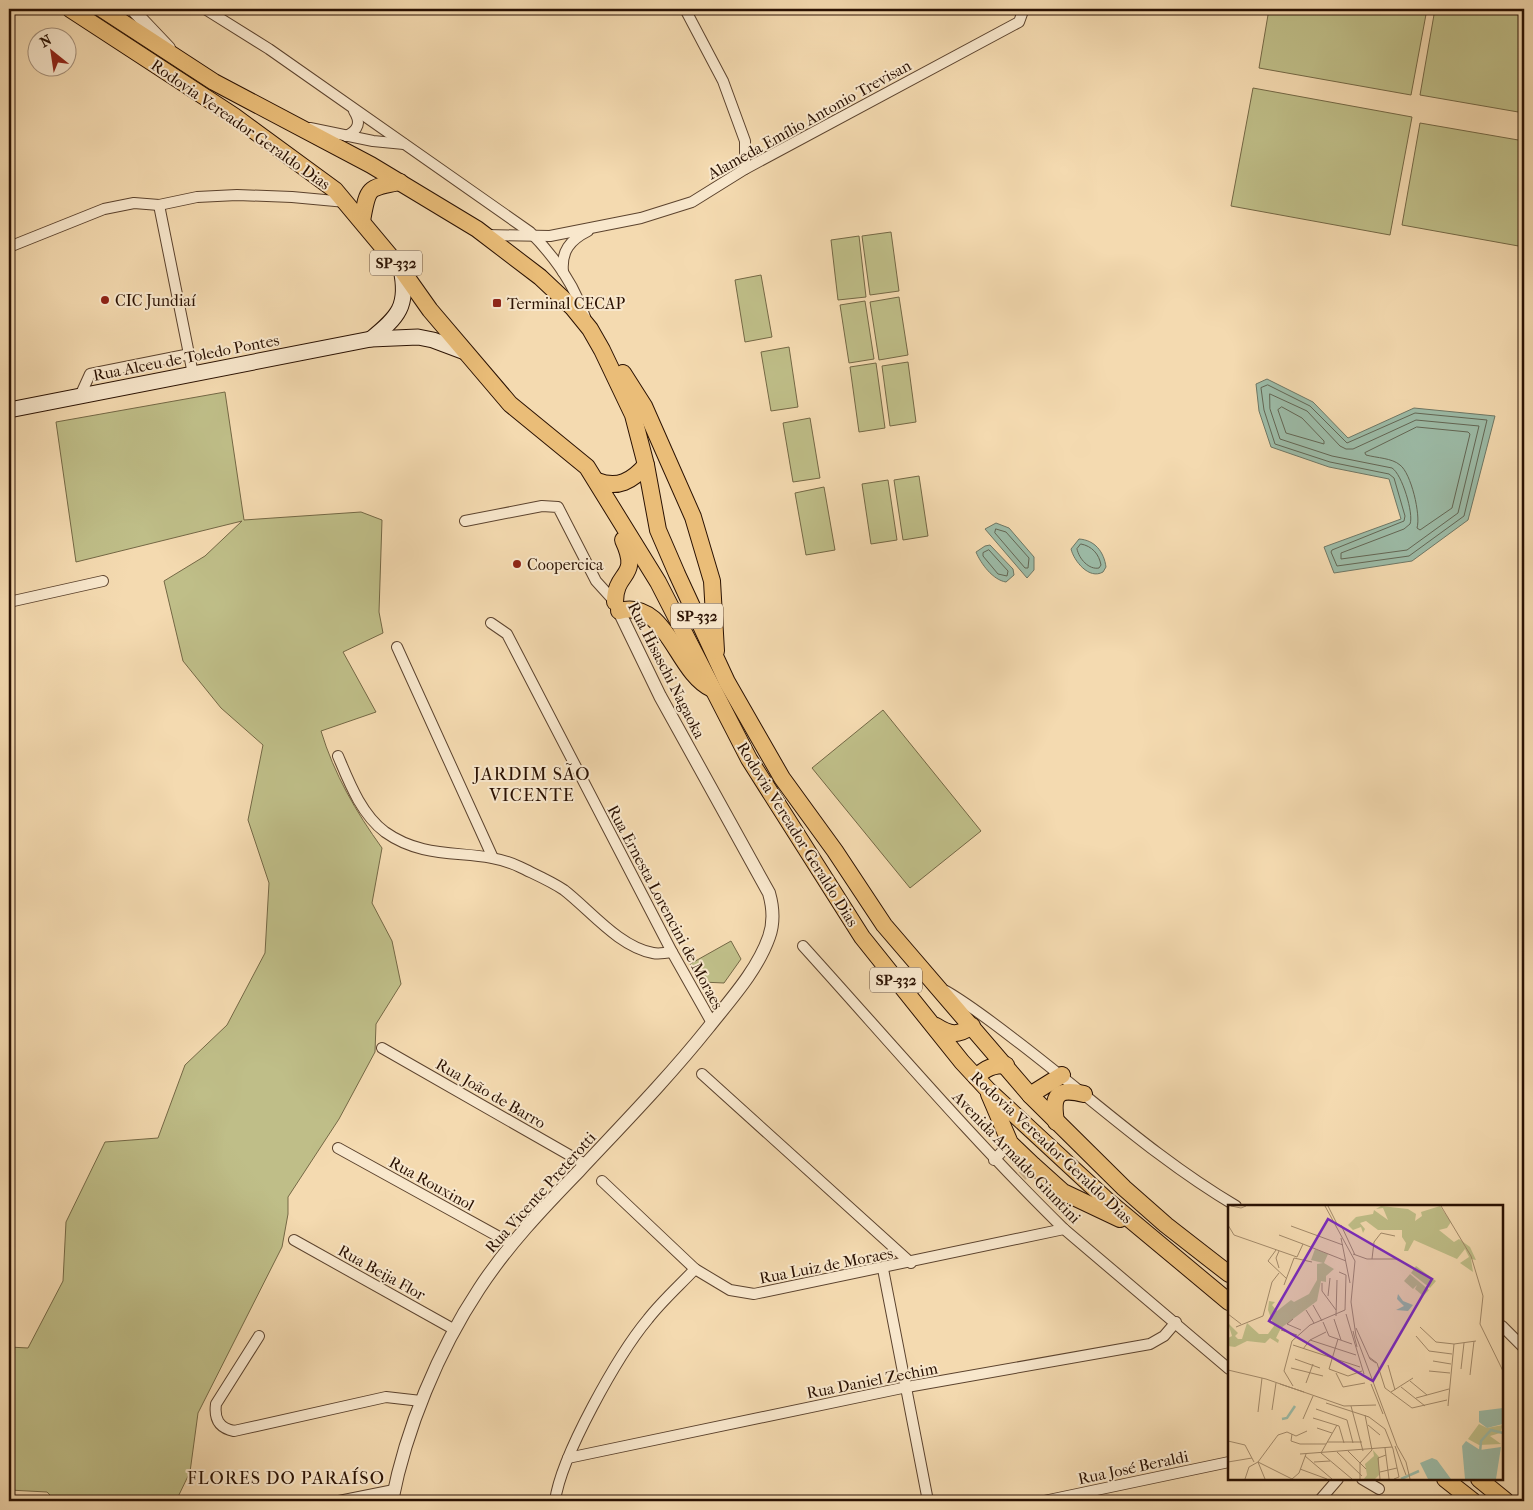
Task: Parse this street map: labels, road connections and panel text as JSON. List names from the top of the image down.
{
  "streets": {
    "main road": ["Rodovia Vereador Geraldo Dias", "SP-332", "Rua Alceu de Toledo Pontes"],
    "street": [
      "Alameda Emílio Antonio Trevisan",
      "Rua Hisaschi Nagaoka",
      "Rua Ernesta Lorencini de Moraes",
      "Rua João de Barro",
      "Avenida Arnaldo Giuntini",
      "Rua Rouxinol",
      "Rua Vicente Preterotti",
      "Rua Luiz de Moraes",
      "Rua Beija Flor",
      "Rua Daniel Zechim",
      "Rua José Beraldi"
    ]
  },
  "crossings": [
    ["Alameda Emílio Antonio Trevisan", "Rodovia Vereador Geraldo Dias"],
    ["Rodovia Vereador Geraldo Dias", "Rua Alceu de Toledo Pontes"],
    ["Rua Hisaschi Nagaoka", "Rua Vicente Preterotti"],
    ["Rua Ernesta Lorencini de Moraes", "Rua Vicente Preterotti"],
    ["Rua João de Barro", "Rua Vicente Preterotti"],
    ["Avenida Arnaldo Giuntini", "Rua Luiz de Moraes"],
    ["Avenida Arnaldo Giuntini", "Rua Daniel Zechim"],
    ["Rua Rouxinol", "Rua Vicente Preterotti"],
    ["Rua Vicente Preterotti", "Rua Beija Flor"]
  ],
  "districts": ["JARDIM SÃO VICENTE", "FLORES DO PARAÍSO"],
  "places": {
    "other": ["CIC Jundiaí", "Coopercica"],
    "transit": ["Terminal CECAP"]
  },
  "north": "top left"
}
